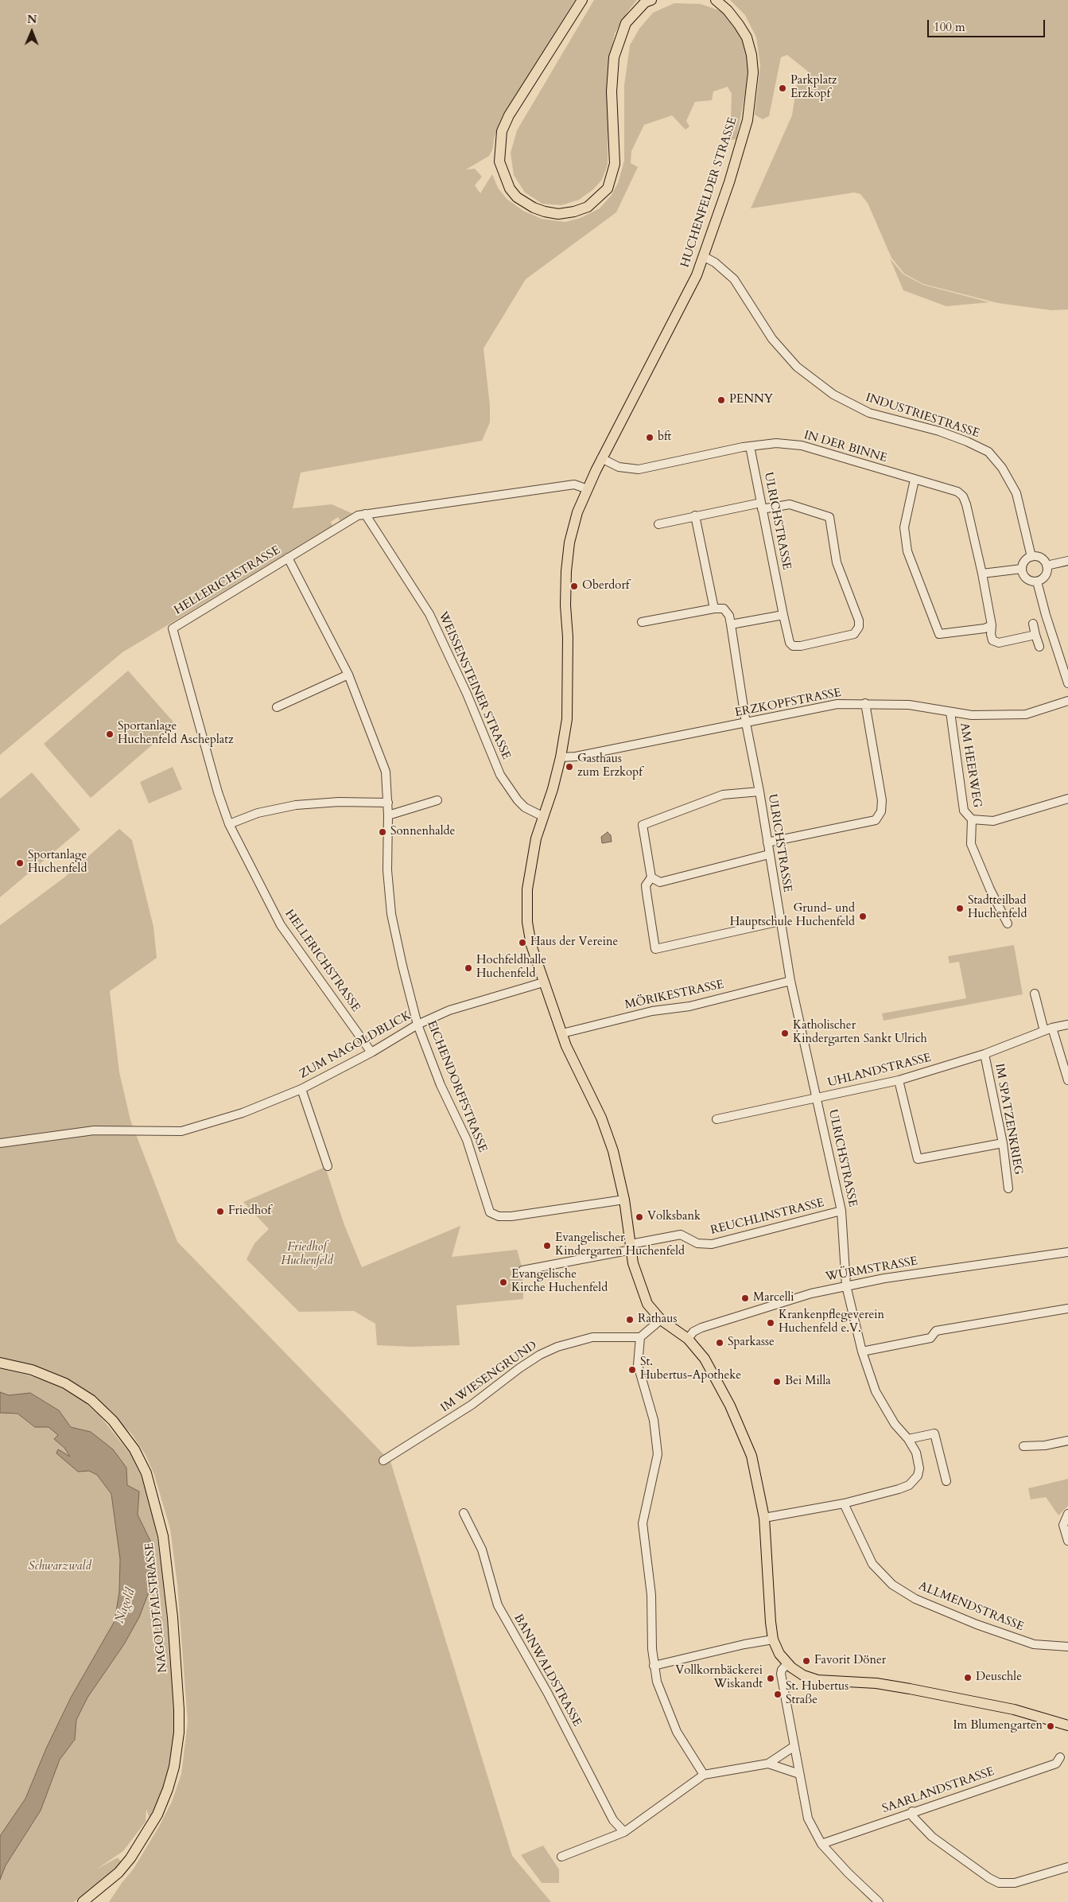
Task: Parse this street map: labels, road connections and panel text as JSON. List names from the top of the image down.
{
  "streets": {
    "main road": ["HUCHENFELDER STRASSE", "NAGOLDTALSTRASSE"],
    "street": [
      "INDUSTRIESTRASSE",
      "IN DER BINNE",
      "ULRICHSTRASSE",
      "HELLERICHSTRASSE",
      "WEISSENSTEINER STRASSE",
      "ERZKOPFSTRASSE",
      "AM HEERWEG",
      "MÖRIKESTRASSE",
      "ZUM NAGOLDBLICK",
      "UHLANDSTRASSE",
      "EICHENDORFFSTRASSE",
      "IM SPATZENKRIEG",
      "REUCHLINSTRASSE",
      "WÜRMSTRASSE",
      "IM WIESENGRUND",
      "ALLMENDSTRASSE",
      "BANNWALDSTRASSE",
      "SAARLANDSTRASSE"
    ]
  },
  "crossings": [
    ["HUCHENFELDER STRASSE", "INDUSTRIESTRASSE"],
    ["HUCHENFELDER STRASSE", "IN DER BINNE"],
    ["HUCHENFELDER STRASSE", "HELLERICHSTRASSE"],
    ["HUCHENFELDER STRASSE", "WEISSENSTEINER STRASSE"],
    ["HUCHENFELDER STRASSE", "ERZKOPFSTRASSE"],
    ["HUCHENFELDER STRASSE", "MÖRIKESTRASSE"],
    ["HUCHENFELDER STRASSE", "ZUM NAGOLDBLICK"],
    ["HUCHENFELDER STRASSE", "EICHENDORFFSTRASSE"],
    ["HUCHENFELDER STRASSE", "REUCHLINSTRASSE"],
    ["HUCHENFELDER STRASSE", "WÜRMSTRASSE"],
    ["IN DER BINNE", "ULRICHSTRASSE"],
    ["ULRICHSTRASSE", "ERZKOPFSTRASSE"],
    ["ULRICHSTRASSE", "MÖRIKESTRASSE"],
    ["ULRICHSTRASSE", "UHLANDSTRASSE"],
    ["ULRICHSTRASSE", "REUCHLINSTRASSE"],
    ["ULRICHSTRASSE", "WÜRMSTRASSE"],
    ["HELLERICHSTRASSE", "WEISSENSTEINER STRASSE"],
    ["HELLERICHSTRASSE", "ZUM NAGOLDBLICK"],
    ["HELLERICHSTRASSE", "EICHENDORFFSTRASSE"],
    ["ERZKOPFSTRASSE", "AM HEERWEG"],
    ["ZUM NAGOLDBLICK", "EICHENDORFFSTRASSE"],
    ["UHLANDSTRASSE", "IM SPATZENKRIEG"]
  ],
  "water": ["Nagold"],
  "parks": ["Friedhof Huchenfeld", "Schwarzwald"],
  "places": [
    "Parkplatz Erzkopf",
    "PENNY",
    "bft",
    "Oberdorf",
    "Sportanlage Huchenfeld Ascheplatz",
    "Gasthaus zum Erzkopf",
    "Sonnenhalde",
    "Sportanlage Huchenfeld",
    "Stadtteilbad Huchenfeld",
    "Grund- und Hauptschule Huchenfeld",
    "Haus der Vereine",
    "Hochfeldhalle Huchenfeld",
    "Katholischer Kindergarten Sankt Ulrich",
    "Friedhof",
    "Volksbank",
    "Evangelischer Kindergarten Huchenfeld",
    "Evangelische Kirche Huchenfeld",
    "Marcelli",
    "Rathaus",
    "Krankenpflegeverein Huchenfeld e.V.",
    "Sparkasse",
    "St. Hubertus-Apotheke",
    "Bei Milla",
    "Favorit Döner",
    "Deuschle",
    "Vollkornbäckerei Wiskandt",
    "St. Hubertus Straße",
    "Im Blumengarten"
  ],
  "scale_bar": "100 m",
  "north": "top"
}
